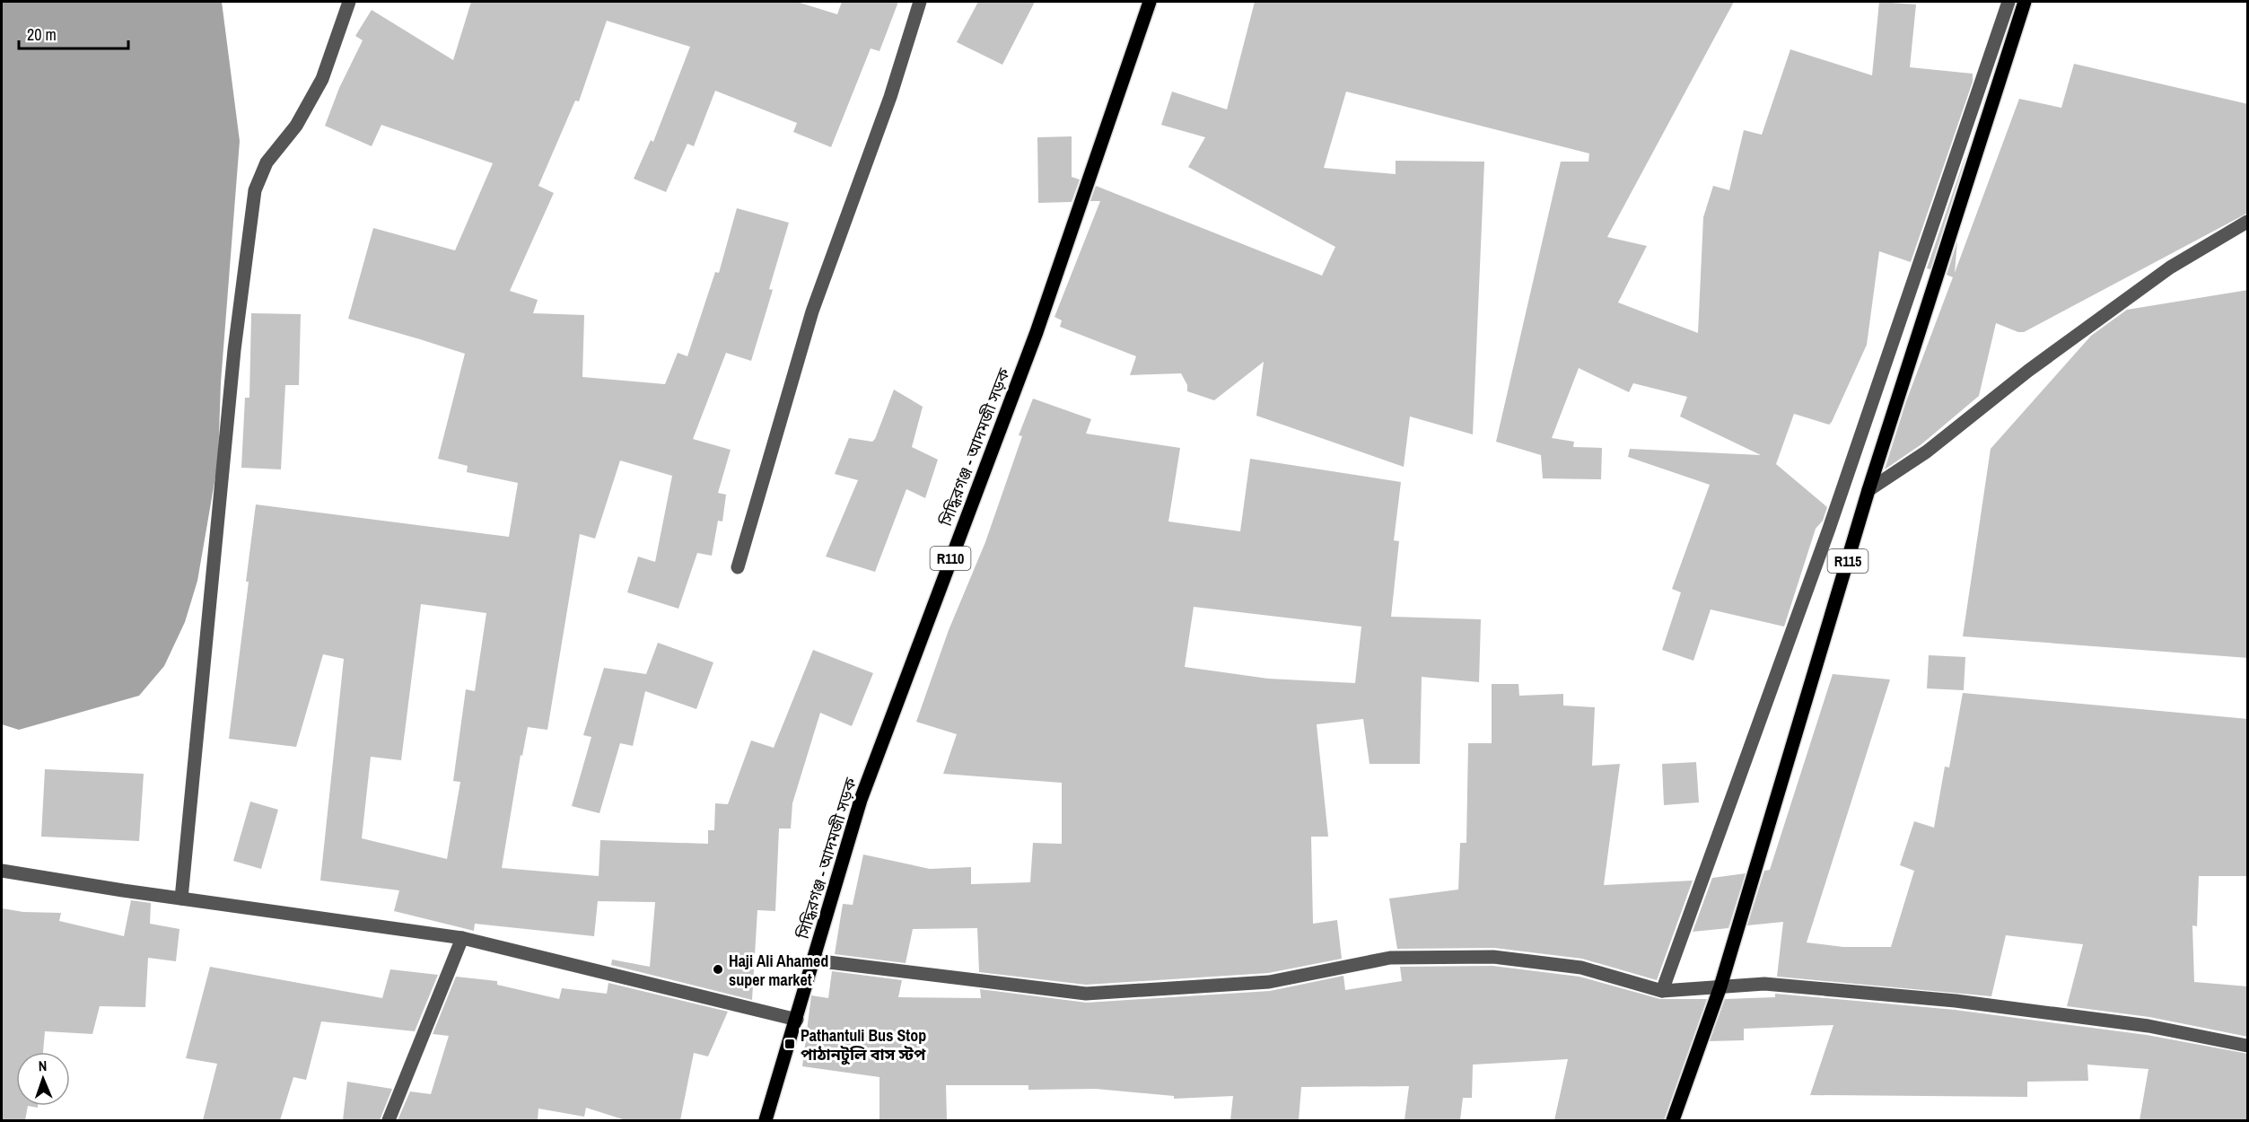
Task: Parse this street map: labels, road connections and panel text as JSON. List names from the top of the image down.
{
  "streets": {
    "main road": ["সিদ্ধিরগঞ্জ - আদমজী সড়ক", "R110", "R115"]
  },
  "places": {
    "other": ["Haji Ali Ahamed super market"],
    "transit": ["Pathantuli Bus Stop পাঠানটুলি বাস স্টপ"]
  },
  "scale_bar": "20 m",
  "north": "top"
}
